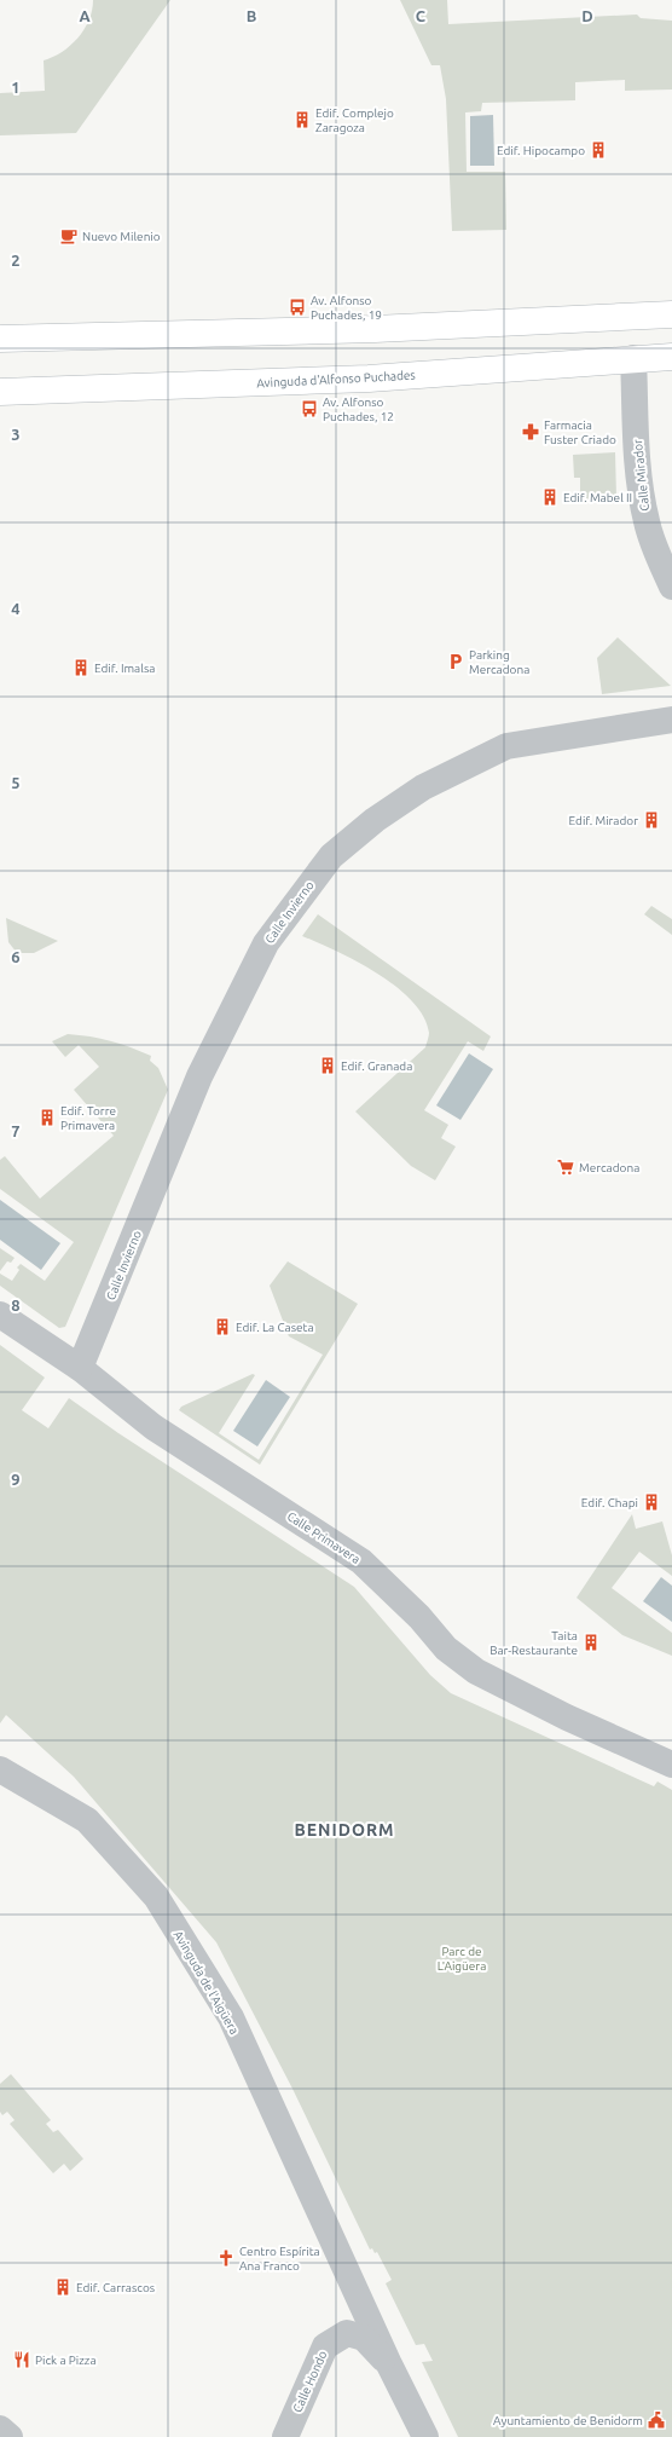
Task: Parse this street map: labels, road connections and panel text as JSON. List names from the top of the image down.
{
  "streets": {
    "main road": ["Avinguda d'Alfonso Puchades"],
    "street": [
      "Calle Mirador",
      "Calle Invierno",
      "Calle Primavera",
      "Avinguda de l'Aigüera",
      "Calle Hondo"
    ]
  },
  "crossings": [
    ["Avinguda d'Alfonso Puchades", "Calle Mirador"],
    ["Calle Invierno", "Calle Primavera"],
    ["Avinguda de l'Aigüera", "Calle Hondo"]
  ],
  "districts": ["BENIDORM"],
  "parks": ["Parc de L'Aigüera"],
  "places": {
    "building": [
      "Edif. Complejo Zaragoza",
      "Edif. Hipocampo",
      "Edif. Mabel II",
      "Edif. Imalsa",
      "Edif. Mirador",
      "Edif. Granada",
      "Edif. Torre Primavera",
      "Edif. La Caseta",
      "Edif. Chapi",
      "Taita Bar-Restaurante",
      "Edif. Carrascos"
    ],
    "cafe": ["Nuevo Milenio"],
    "bus stop": ["Av. Alfonso Puchades, 19", "Av. Alfonso Puchades, 12"],
    "pharmacy": ["Farmacia Fuster Criado"],
    "parking": ["Parking Mercadona"],
    "supermarket": ["Mercadona"],
    "church": ["Centro Espírita Ana Franco"],
    "restaurant": ["Pick a Pizza"],
    "public building": ["Ayuntamiento de Benidorm"]
  },
  "grid": {
    "columns": [
      "A",
      "B",
      "C",
      "D"
    ],
    "rows": [
      "1",
      "2",
      "3",
      "4",
      "5",
      "6",
      "7",
      "8",
      "9"
    ]
  }
}
